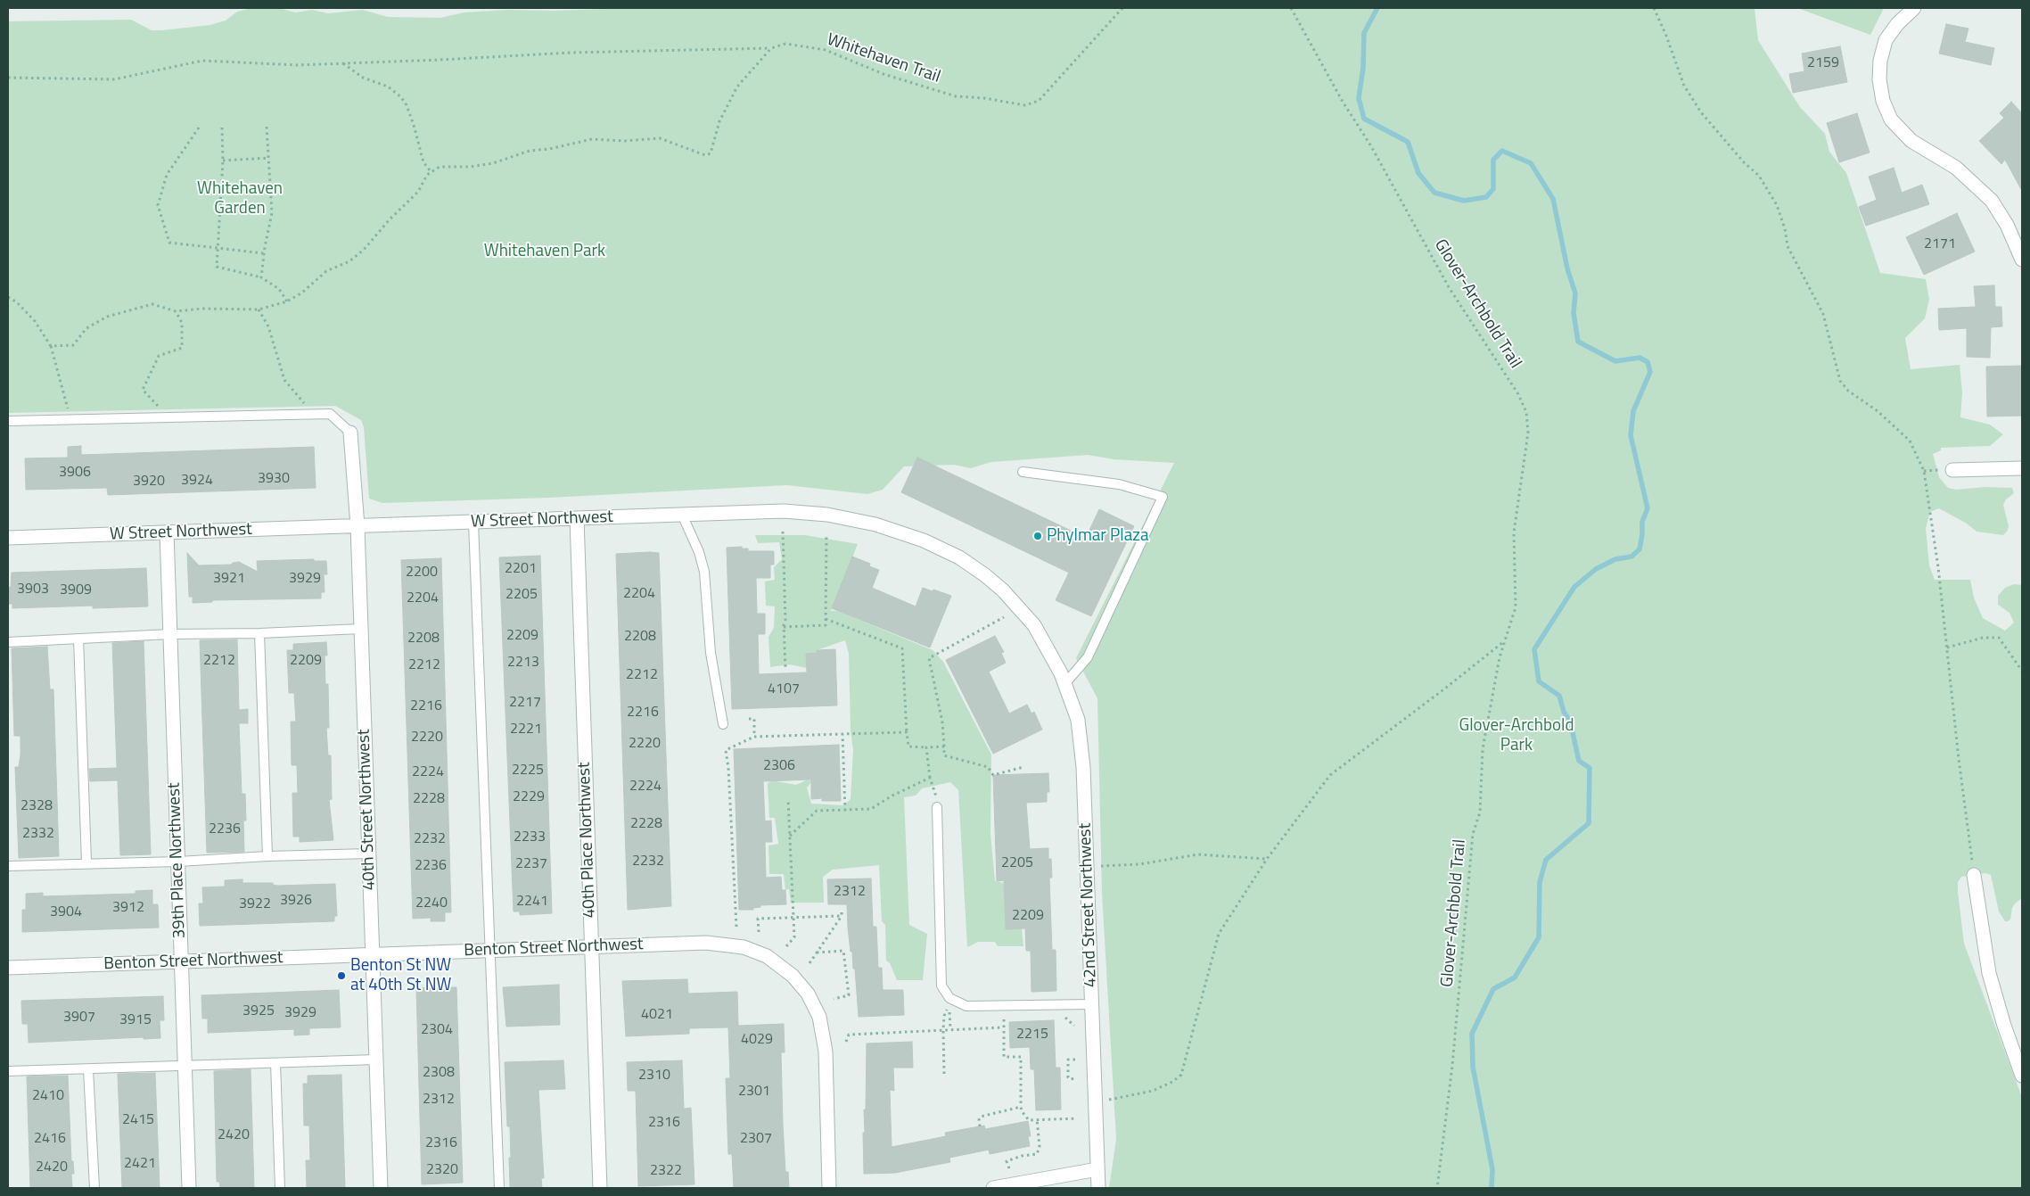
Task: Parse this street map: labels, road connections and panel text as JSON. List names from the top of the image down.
{
  "streets": {
    "street": [
      "W Street Northwest",
      "40th Street Northwest",
      "40th Place Northwest",
      "39th Place Northwest",
      "42nd Street Northwest",
      "Benton Street Northwest"
    ],
    "path": ["Whitehaven Trail", "Glover-Archbold Trail"]
  },
  "crossings": [
    ["W Street Northwest", "40th Street Northwest"],
    ["W Street Northwest", "40th Place Northwest"],
    ["W Street Northwest", "39th Place Northwest"],
    ["W Street Northwest", "42nd Street Northwest"],
    ["40th Street Northwest", "Benton Street Northwest"],
    ["40th Place Northwest", "Benton Street Northwest"],
    ["39th Place Northwest", "Benton Street Northwest"]
  ],
  "parks": ["Whitehaven Garden", "Whitehaven Park", "Glover-Archbold Park"],
  "places": ["Phylmar Plaza", "Benton St NW at 40th St NW"],
  "house_numbers": [
    "2159",
    "2171",
    "3906",
    "3930",
    "3924",
    "3920",
    "2201",
    "2200",
    "3921",
    "3929",
    "3903",
    "3909",
    "2204",
    "2205",
    "2204",
    "2209",
    "2208",
    "2208",
    "2212",
    "2209",
    "2213",
    "2212",
    "2212",
    "4107",
    "2217",
    "2216",
    "2216",
    "2221",
    "2220",
    "2220",
    "2306",
    "2225",
    "2224",
    "2224",
    "2229",
    "2228",
    "2328",
    "2228",
    "2236",
    "2332",
    "2233",
    "2232",
    "2232",
    "2205",
    "2237",
    "2236",
    "2312",
    "3926",
    "2241",
    "2240",
    "3922",
    "3912",
    "3904",
    "2209",
    "3925",
    "3929",
    "4021",
    "3907",
    "3915",
    "2304",
    "2215",
    "4029",
    "2308",
    "2310",
    "2301",
    "2410",
    "2312",
    "2415",
    "2316",
    "2420",
    "2416",
    "2307",
    "2316",
    "2421",
    "2420",
    "2320",
    "2322"
  ]
}
